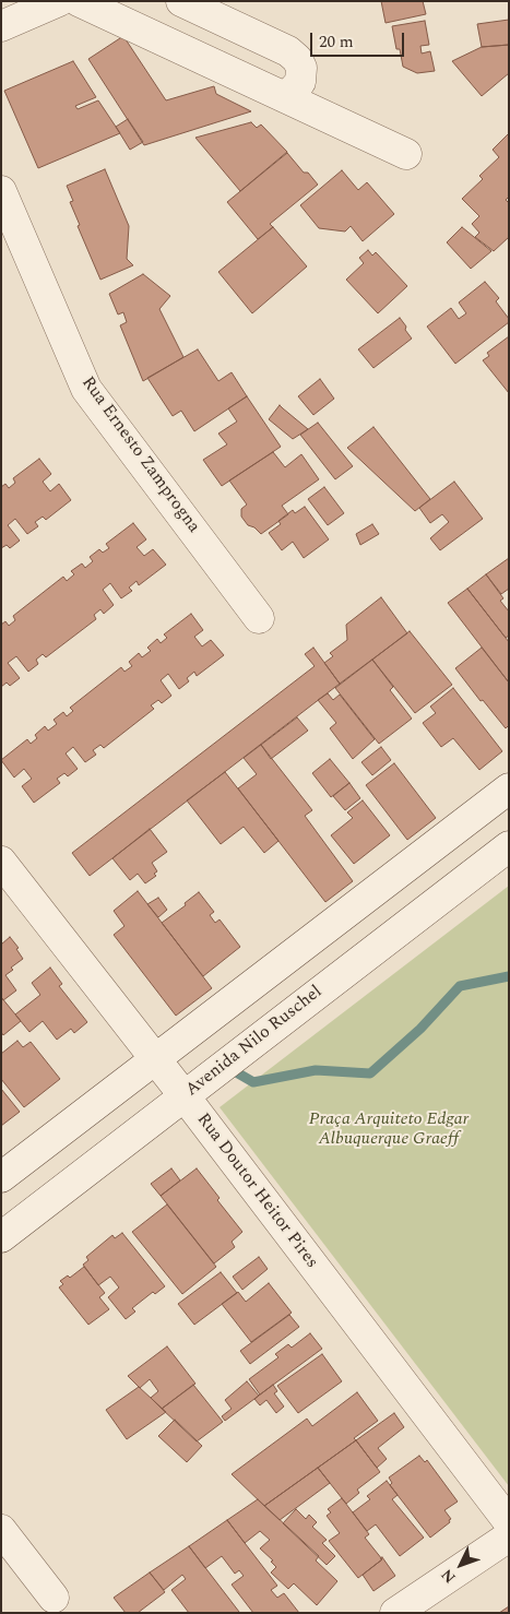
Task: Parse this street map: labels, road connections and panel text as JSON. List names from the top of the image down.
{
  "streets": {
    "street": ["Rua Ernesto Zamprogna", "Avenida Nilo Ruschel", "Rua Doutor Heitor Pires"]
  },
  "crossings": [
    ["Avenida Nilo Ruschel", "Rua Doutor Heitor Pires"]
  ],
  "parks": ["Praça Arquiteto Edgar Albuquerque Graeff"],
  "scale_bar": "20 m",
  "north": "bottom left"
}
